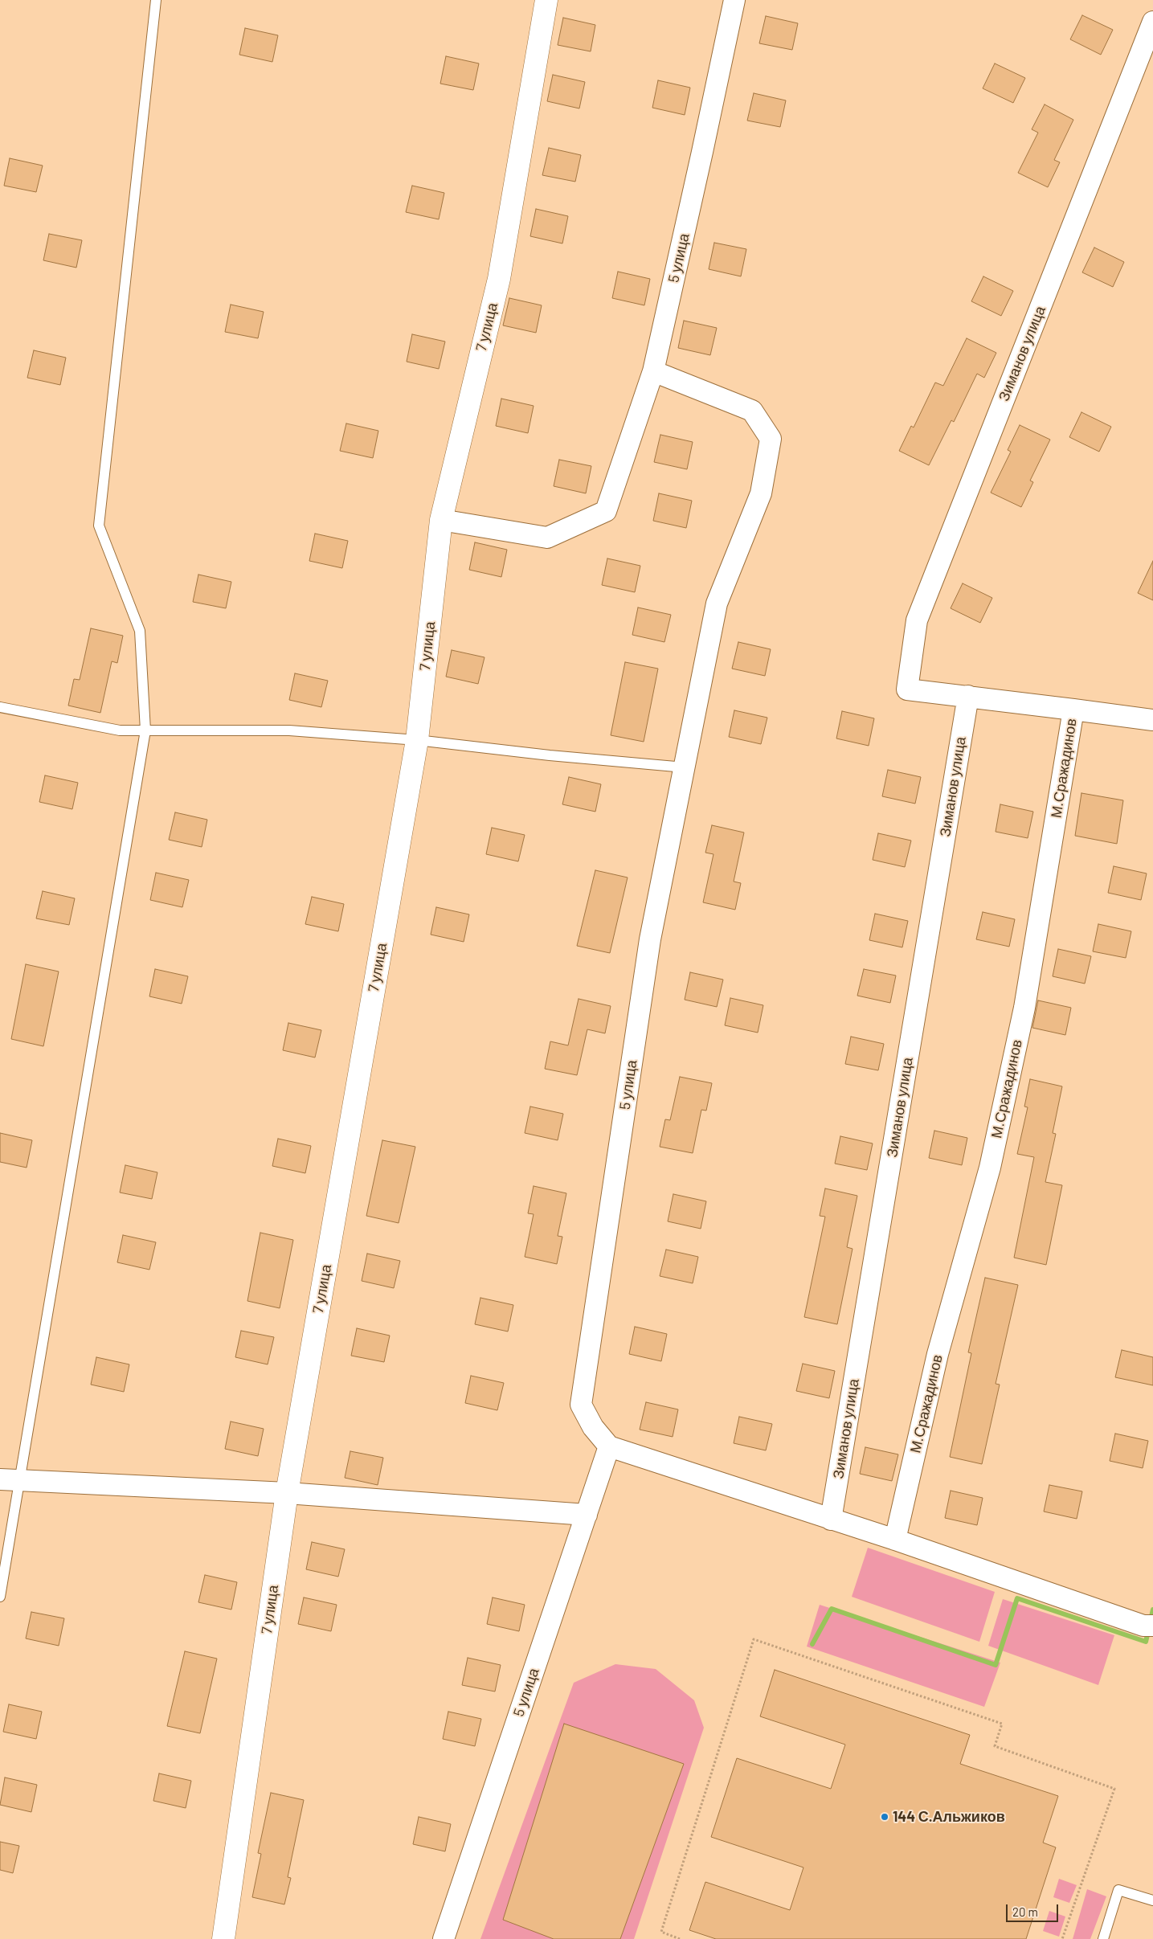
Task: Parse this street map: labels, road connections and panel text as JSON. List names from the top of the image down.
{
  "streets": {
    "street": [
      "5 улица",
      "7 улица",
      "Зиманов улица",
      "М.Сражадинов"
    ]
  },
  "crossings": [
    ["5 улица", "7 улица"]
  ],
  "places": ["144 С.Альжиков"],
  "scale_bar": "20 m"
}
